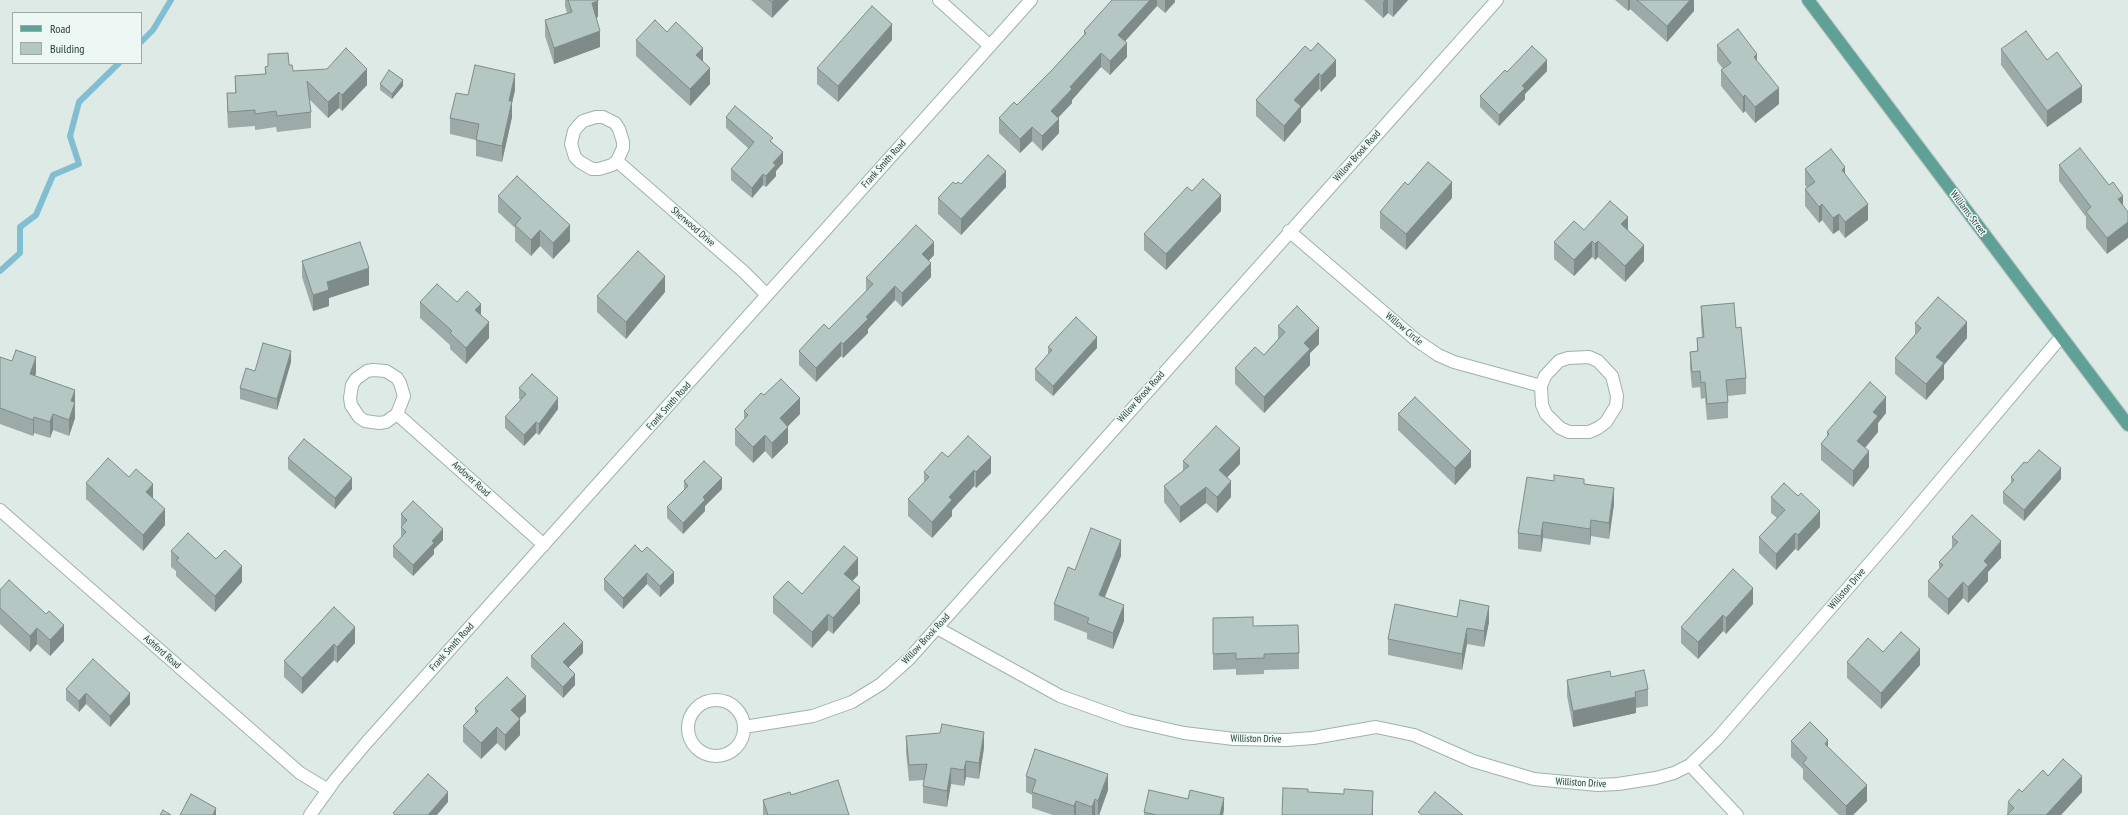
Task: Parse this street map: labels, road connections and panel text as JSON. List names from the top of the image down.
{
  "streets": {
    "main road": ["Williams Street"],
    "street": [
      "Willow Brook Road",
      "Frank Smith Road",
      "Sherwood Drive",
      "Willow Circle",
      "Andover Road",
      "Williston Drive",
      "Ashford Road"
    ]
  },
  "crossings": [
    ["Willow Brook Road", "Willow Circle"],
    ["Willow Brook Road", "Williston Drive"],
    ["Frank Smith Road", "Sherwood Drive"],
    ["Frank Smith Road", "Andover Road"],
    ["Frank Smith Road", "Ashford Road"],
    ["Williams Street", "Williston Drive"]
  ],
  "legend": ["Road", "Building"]
}
